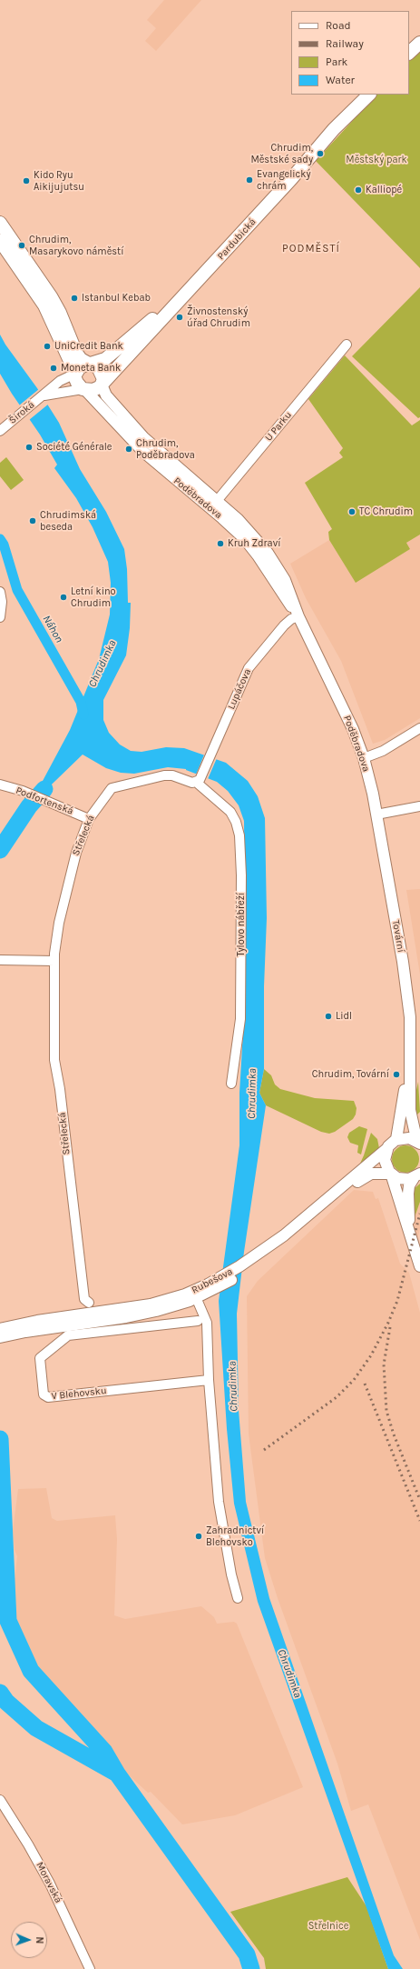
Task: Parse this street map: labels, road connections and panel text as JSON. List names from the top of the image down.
{
  "streets": {
    "main road": ["Pardubická"],
    "street": [
      "Široká",
      "U Parku",
      "Poděbradova",
      "Lupáčova",
      "Podfortenská",
      "Střelecká",
      "Tylovo nábřeží",
      "Tovární",
      "Rubešova",
      "V Blehovsku",
      "Moravská"
    ]
  },
  "crossings": [
    ["Pardubická", "Široká"],
    ["Pardubická", "Poděbradova"],
    ["Široká", "Poděbradova"],
    ["U Parku", "Poděbradova"],
    ["Poděbradova", "Lupáčova"],
    ["Poděbradova", "Tovární"],
    ["Lupáčova", "Tylovo nábřeží"],
    ["Podfortenská", "Střelecká"],
    ["Střelecká", "Tylovo nábřeží"],
    ["Tovární", "Rubešova"]
  ],
  "districts": ["PODMĚSTÍ"],
  "water": ["Náhon", "Chrudimka"],
  "parks": ["Městský park", "Střelnice"],
  "places": [
    "Chrudim, Městské sady",
    "Evangelický chrám",
    "Kido Ryu Aikijujutsu",
    "Kalliopé",
    "Chrudim, Masarykovo náměstí",
    "Istanbul Kebab",
    "Živnostenský úřad Chrudim",
    "UniCredit Bank",
    "Moneta Bank",
    "Société Générale",
    "Chrudim, Poděbradova",
    "TC Chrudim",
    "Chrudimská beseda",
    "Kruh Zdraví",
    "Letní kino Chrudim",
    "Lidl",
    "Chrudim, Tovární",
    "Zahradnictví Blehovsko"
  ],
  "legend": [
    "Road",
    "Railway",
    "Park",
    "Water"
  ],
  "north": "right"
}
